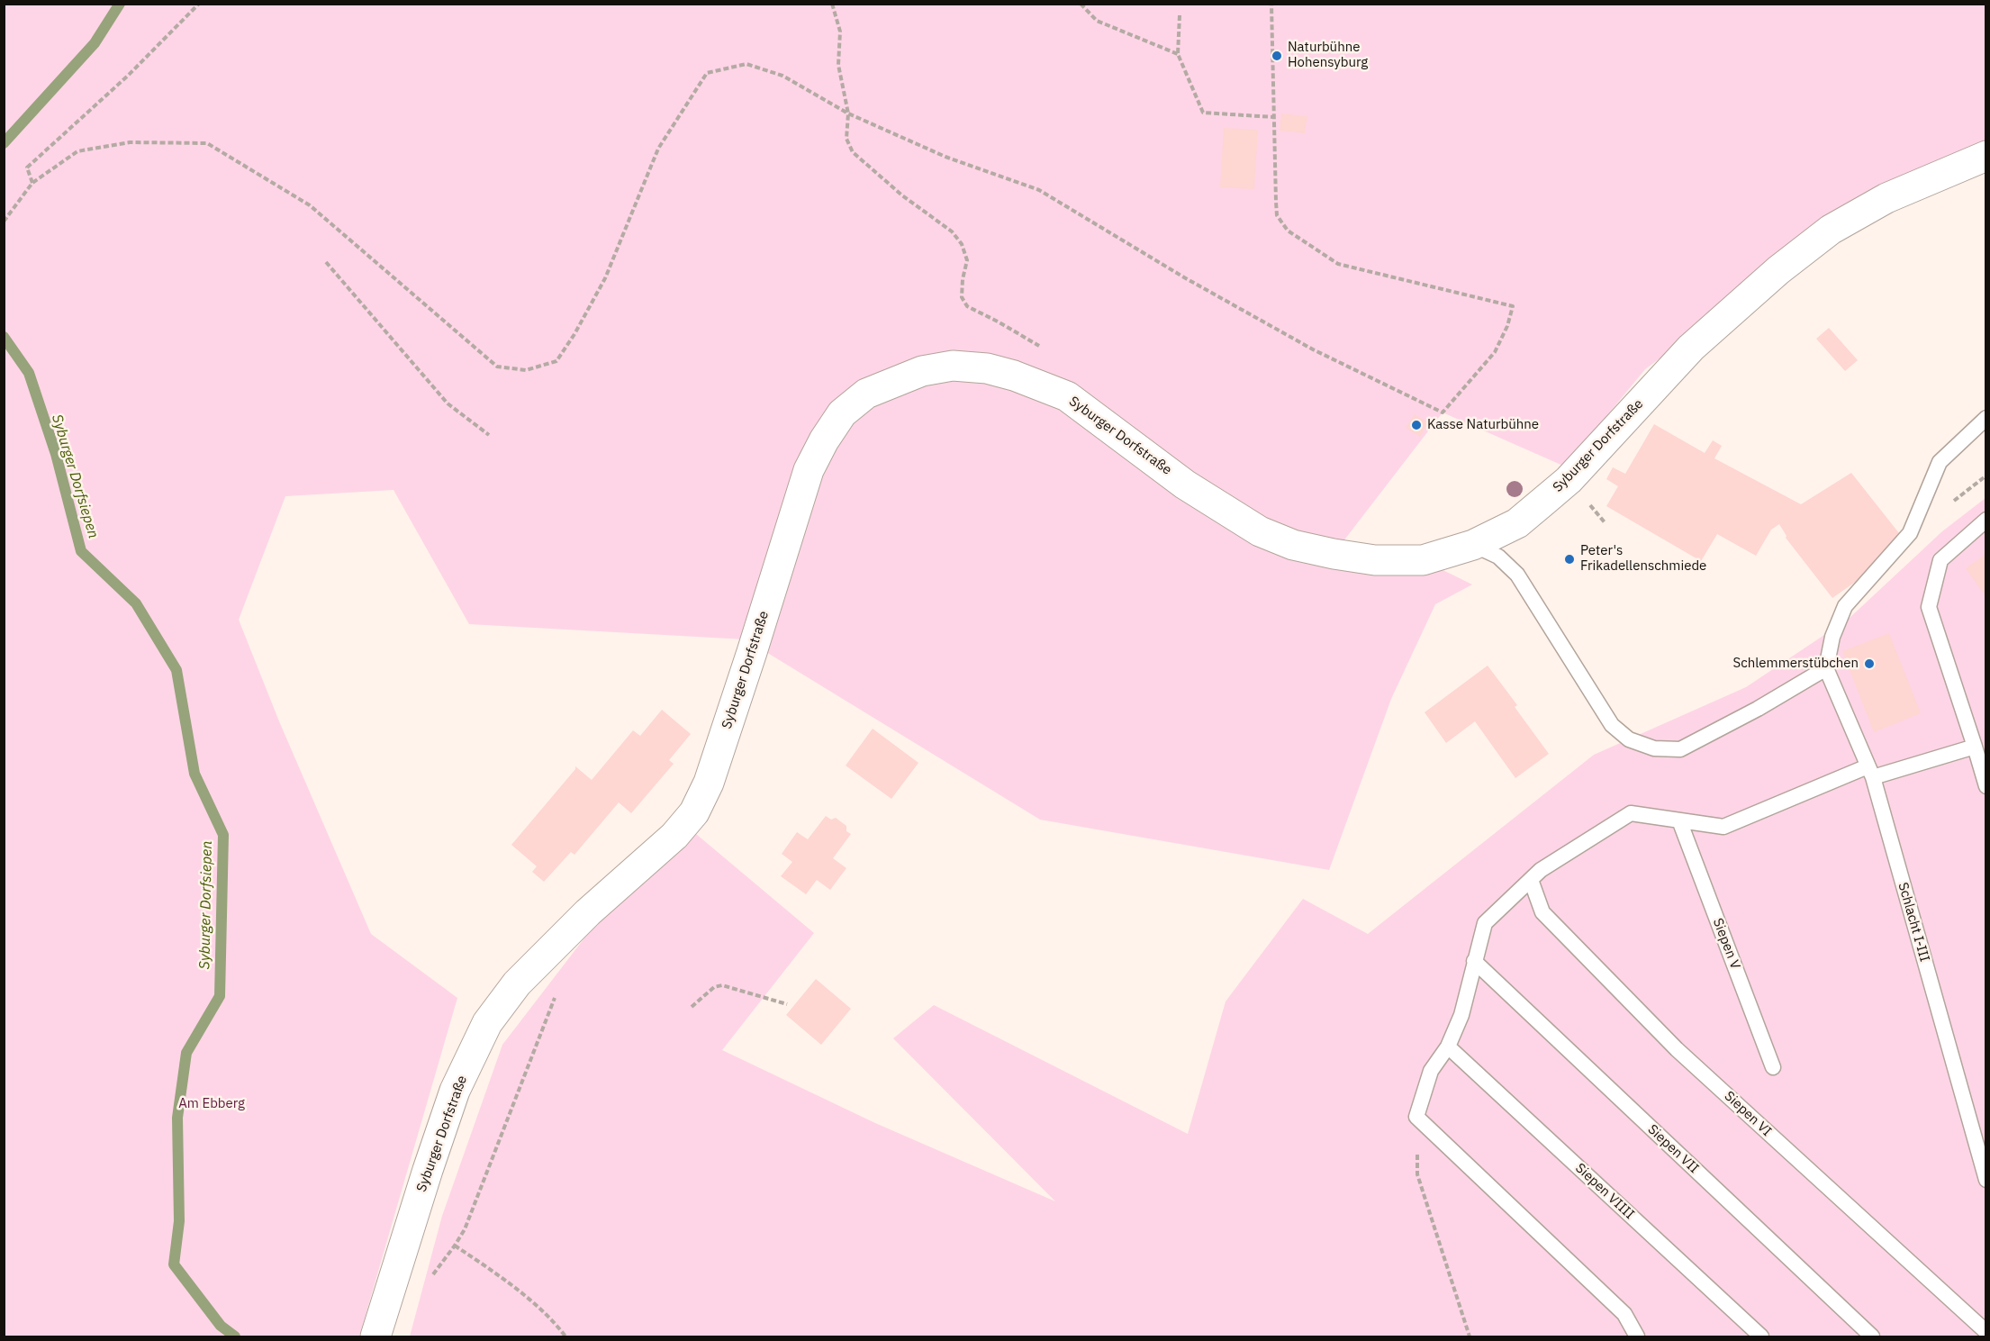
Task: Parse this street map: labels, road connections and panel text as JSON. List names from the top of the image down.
{
  "streets": {
    "street": ["Syburger Dorfstraße"],
    "lane": [
      "Schlacht I-III",
      "Siepen V",
      "Siepen VI",
      "Siepen VII",
      "Siepen VIIII"
    ]
  },
  "water": ["Syburger Dorfsiepen"],
  "parks": ["Am Ebberg"],
  "places": [
    "Naturbühne Hohensyburg",
    "Kasse Naturbühne",
    "Peter's Frikadellenschmiede",
    "Schlemmerstübchen"
  ]
}
